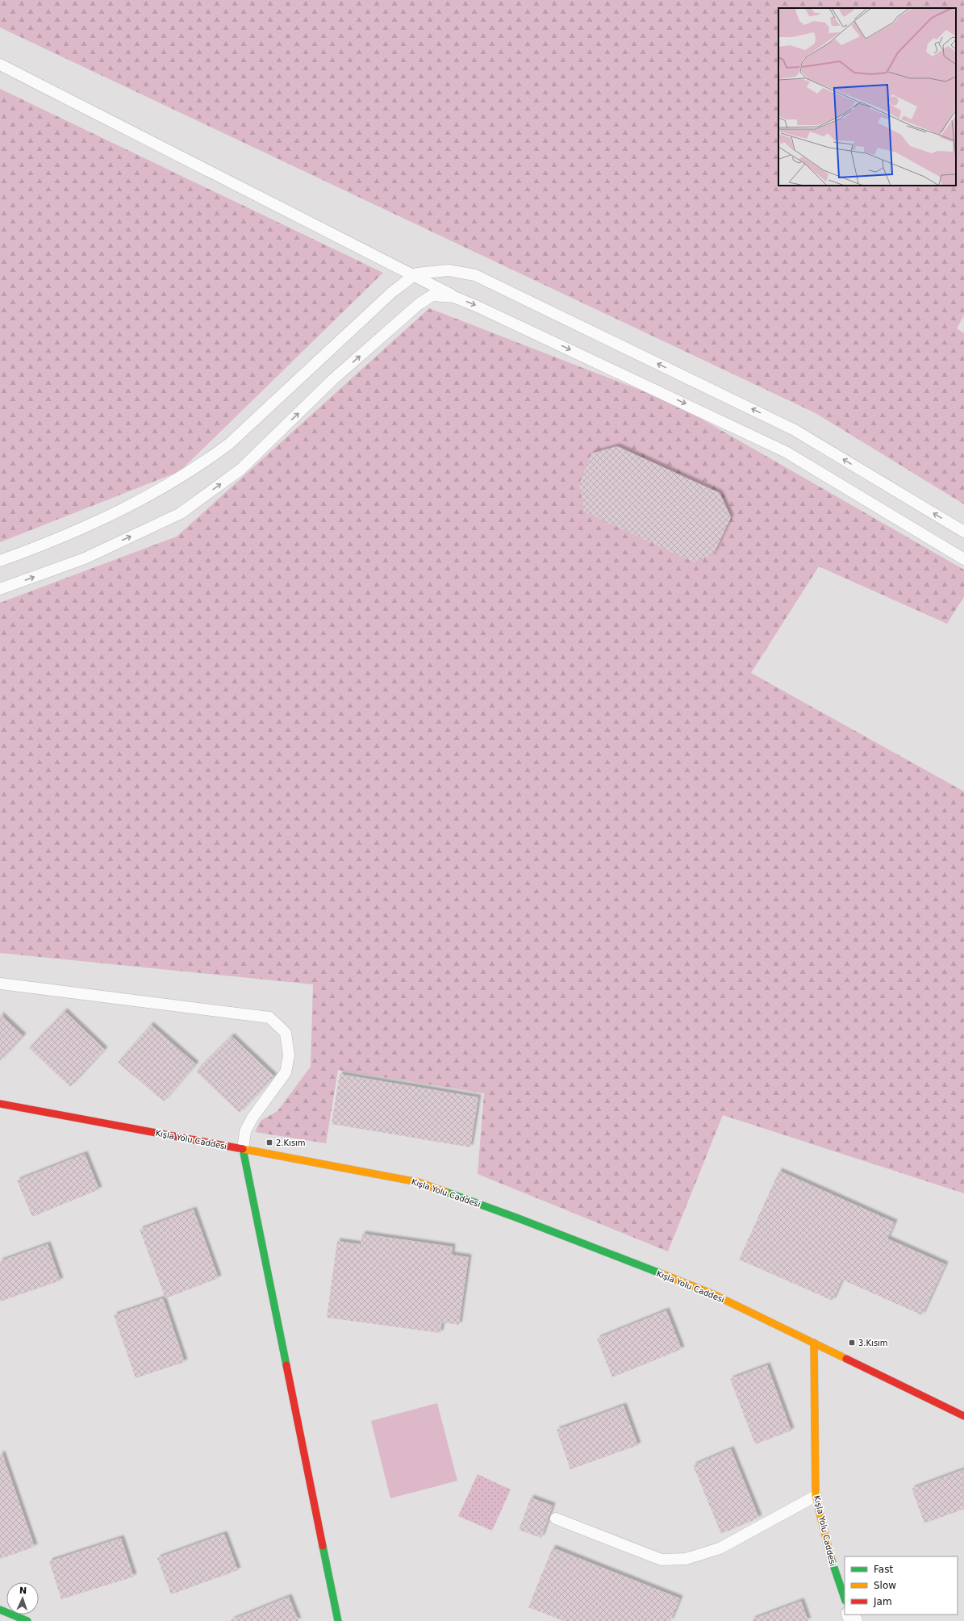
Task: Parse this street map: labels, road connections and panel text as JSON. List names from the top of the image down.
{
  "streets": {
    "street": ["Kışla Yolu Caddesi"]
  },
  "places": {
    "transit": ["2.Kısım", "3.Kısım"]
  },
  "legend": ["Fast", "Slow", "Jam"],
  "north": "top"
}
